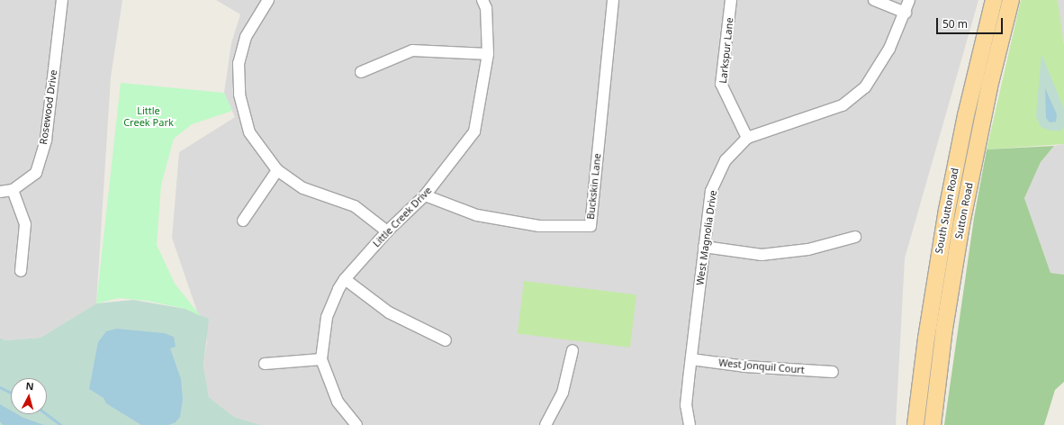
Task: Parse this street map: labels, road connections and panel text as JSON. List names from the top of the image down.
{
  "streets": {
    "main road": ["South Sutton Road", "Sutton Road"],
    "street": [
      "Larkspur Lane",
      "Rosewood Drive",
      "Buckskin Lane",
      "Little Creek Drive",
      "West Magnolia Drive",
      "West Jonquil Court"
    ]
  },
  "crossings": [
    ["Larkspur Lane", "West Magnolia Drive"],
    ["Buckskin Lane", "Little Creek Drive"],
    ["West Magnolia Drive", "West Jonquil Court"]
  ],
  "parks": ["Little Creek Park"],
  "scale_bar": "50 m",
  "north": "top"
}
